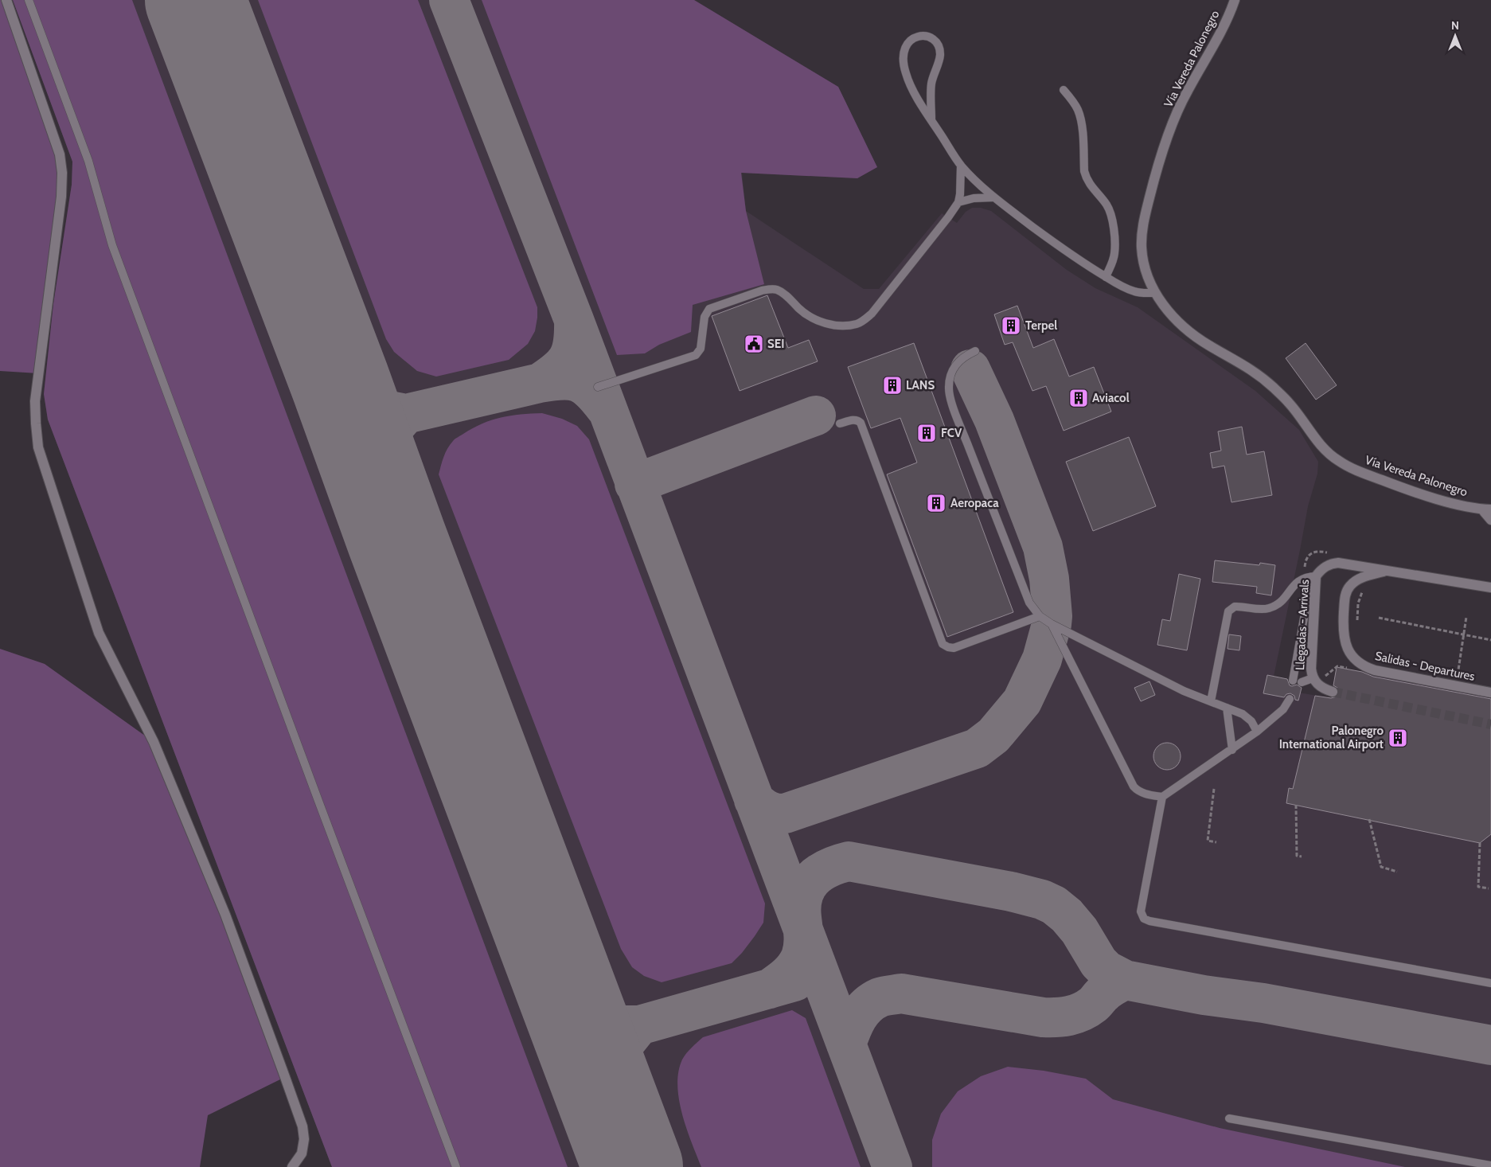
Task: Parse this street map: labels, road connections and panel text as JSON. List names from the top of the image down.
{
  "streets": {
    "street": ["Vía Vereda Palonegro", "Llegadas - Arrivals", "Salidas - Departures"]
  },
  "crossings": [
    ["Llegadas - Arrivals", "Salidas - Departures"]
  ],
  "places": {
    "building": [
      "Terpel",
      "LANS",
      "Aviacol",
      "FCV",
      "Aeropaca",
      "Palonegro International Airport"
    ],
    "public building": ["SEI"]
  },
  "north": "top"
}
